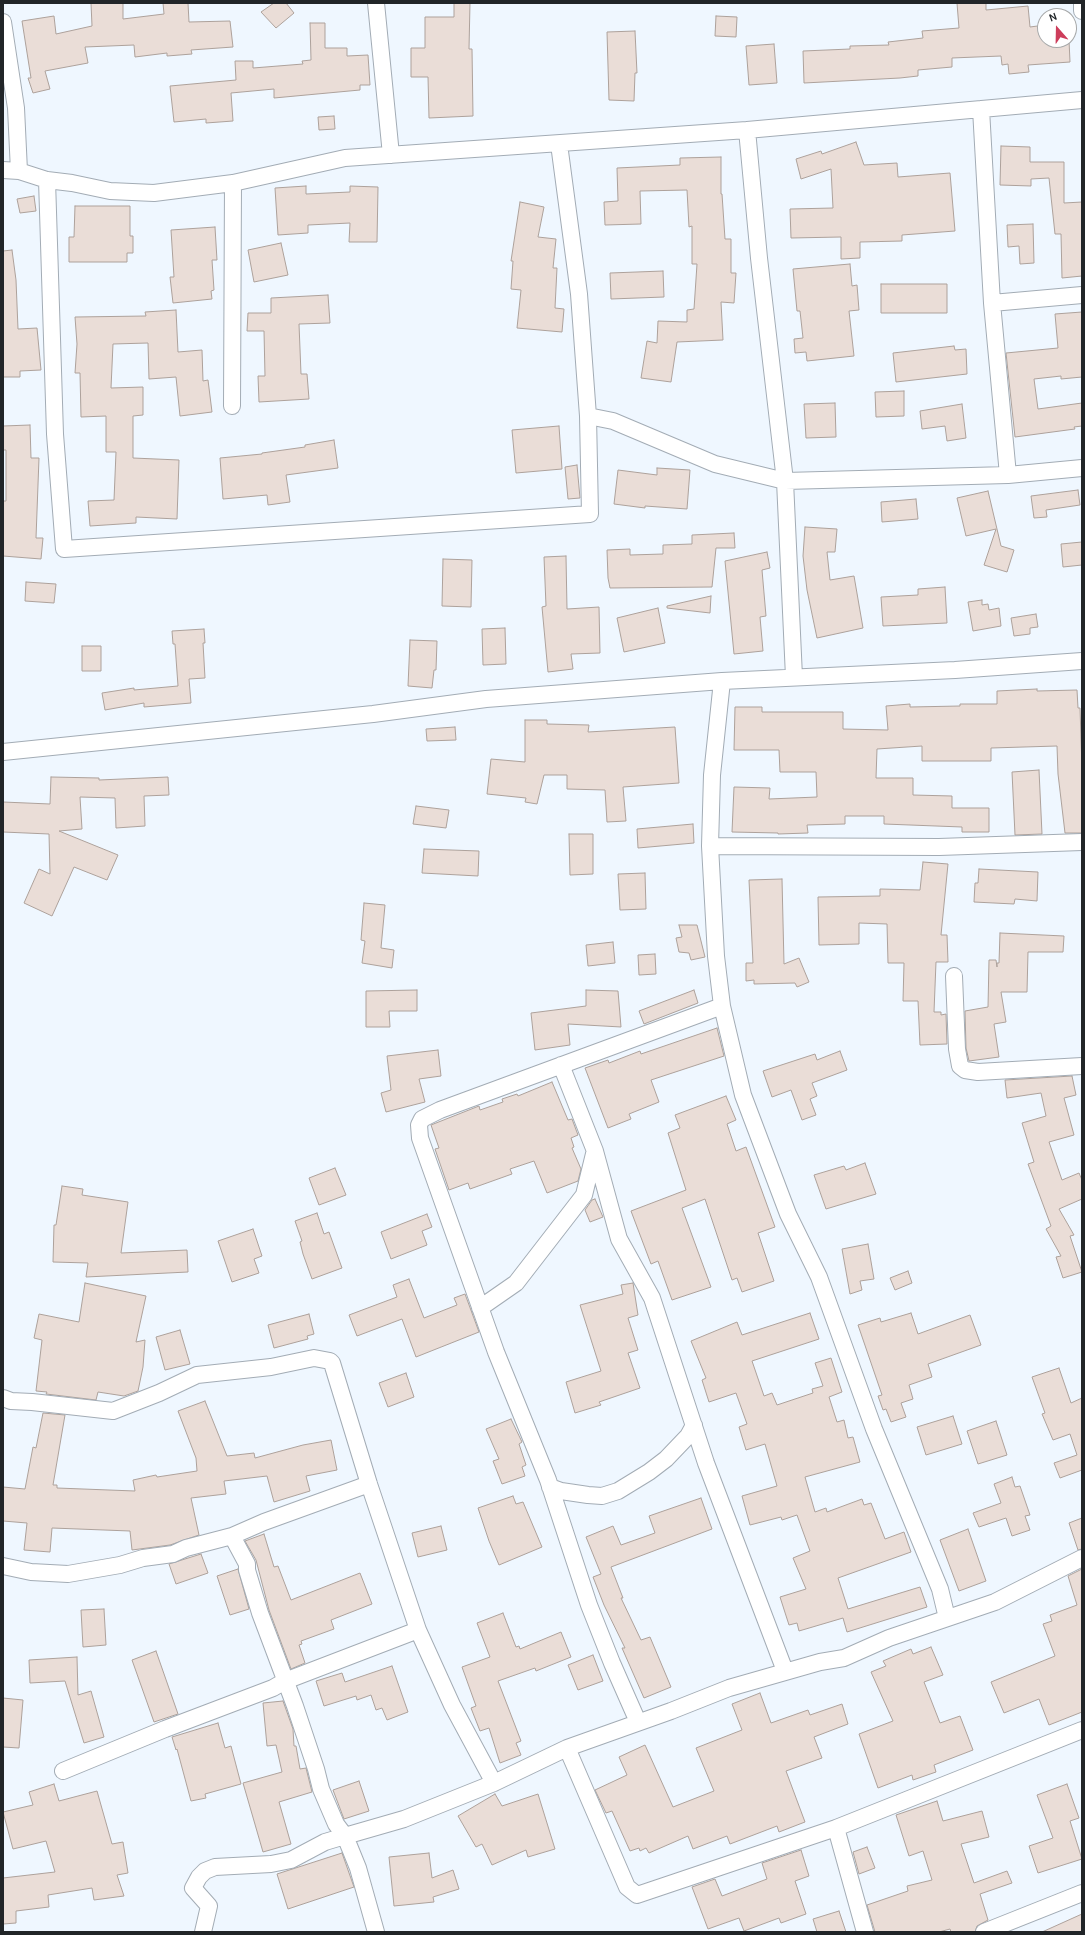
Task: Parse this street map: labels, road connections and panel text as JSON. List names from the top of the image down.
{
  "north": "top"
}
